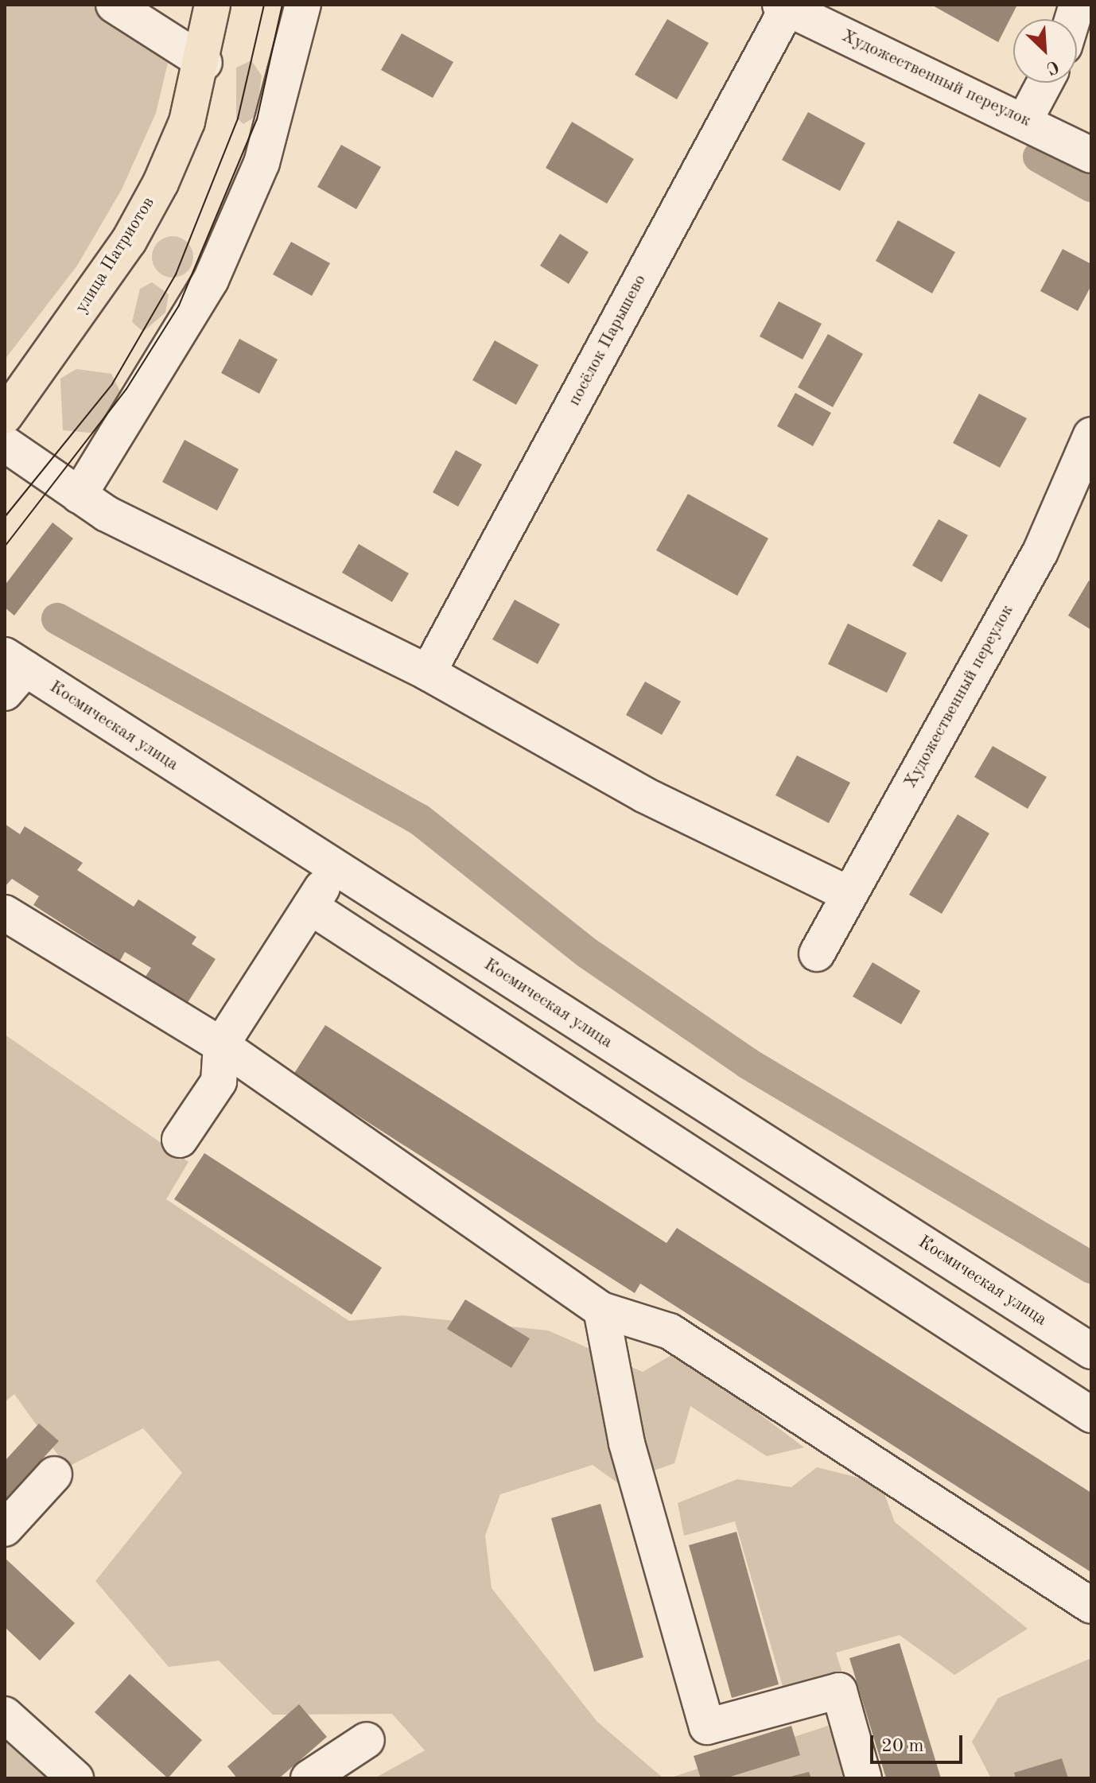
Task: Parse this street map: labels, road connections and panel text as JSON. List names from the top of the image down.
{
  "streets": {
    "main road": ["улица Патриотов"],
    "street": ["Художественный переулок", "посёлок Парышево", "Космическая улица"]
  },
  "crossings": [
    ["Художественный переулок", "посёлок Парышево"]
  ],
  "scale_bar": "20 m",
  "north": "bottom right"
}
